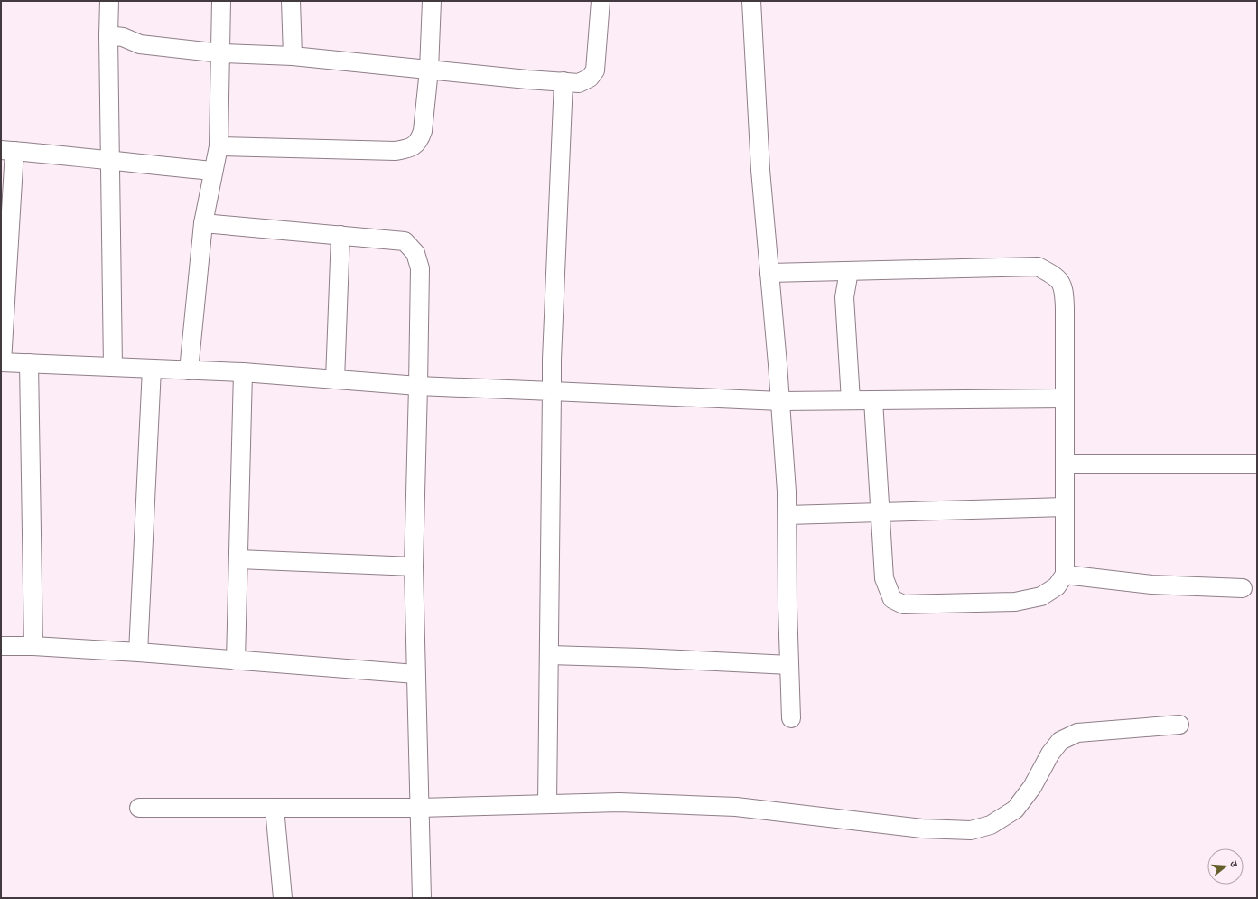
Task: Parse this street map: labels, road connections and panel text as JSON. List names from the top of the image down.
{
  "north": "right"
}
